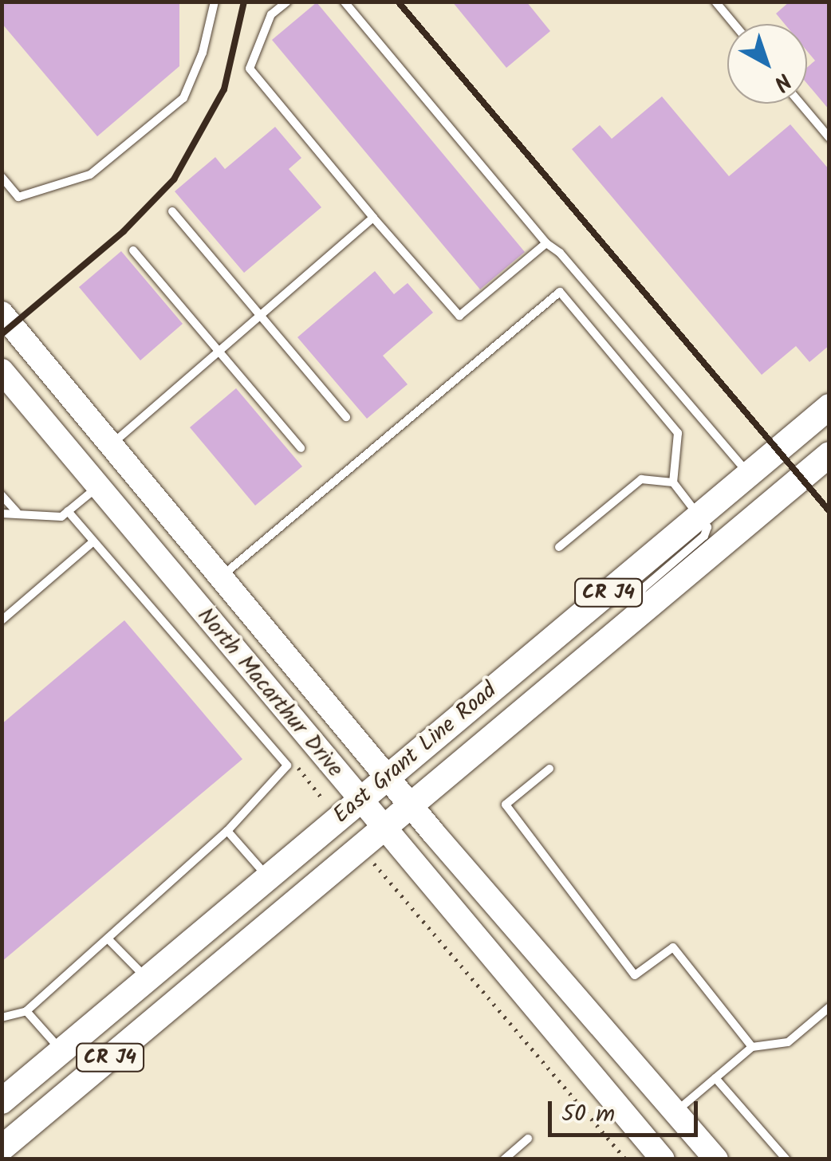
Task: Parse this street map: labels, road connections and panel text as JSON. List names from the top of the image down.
{
  "streets": {
    "main road": ["CR J4", "North Macarthur Drive", "East Grant Line Road"]
  },
  "crossings": [
    ["North Macarthur Drive", "East Grant Line Road"]
  ],
  "scale_bar": "50 m",
  "north": "bottom right"
}
